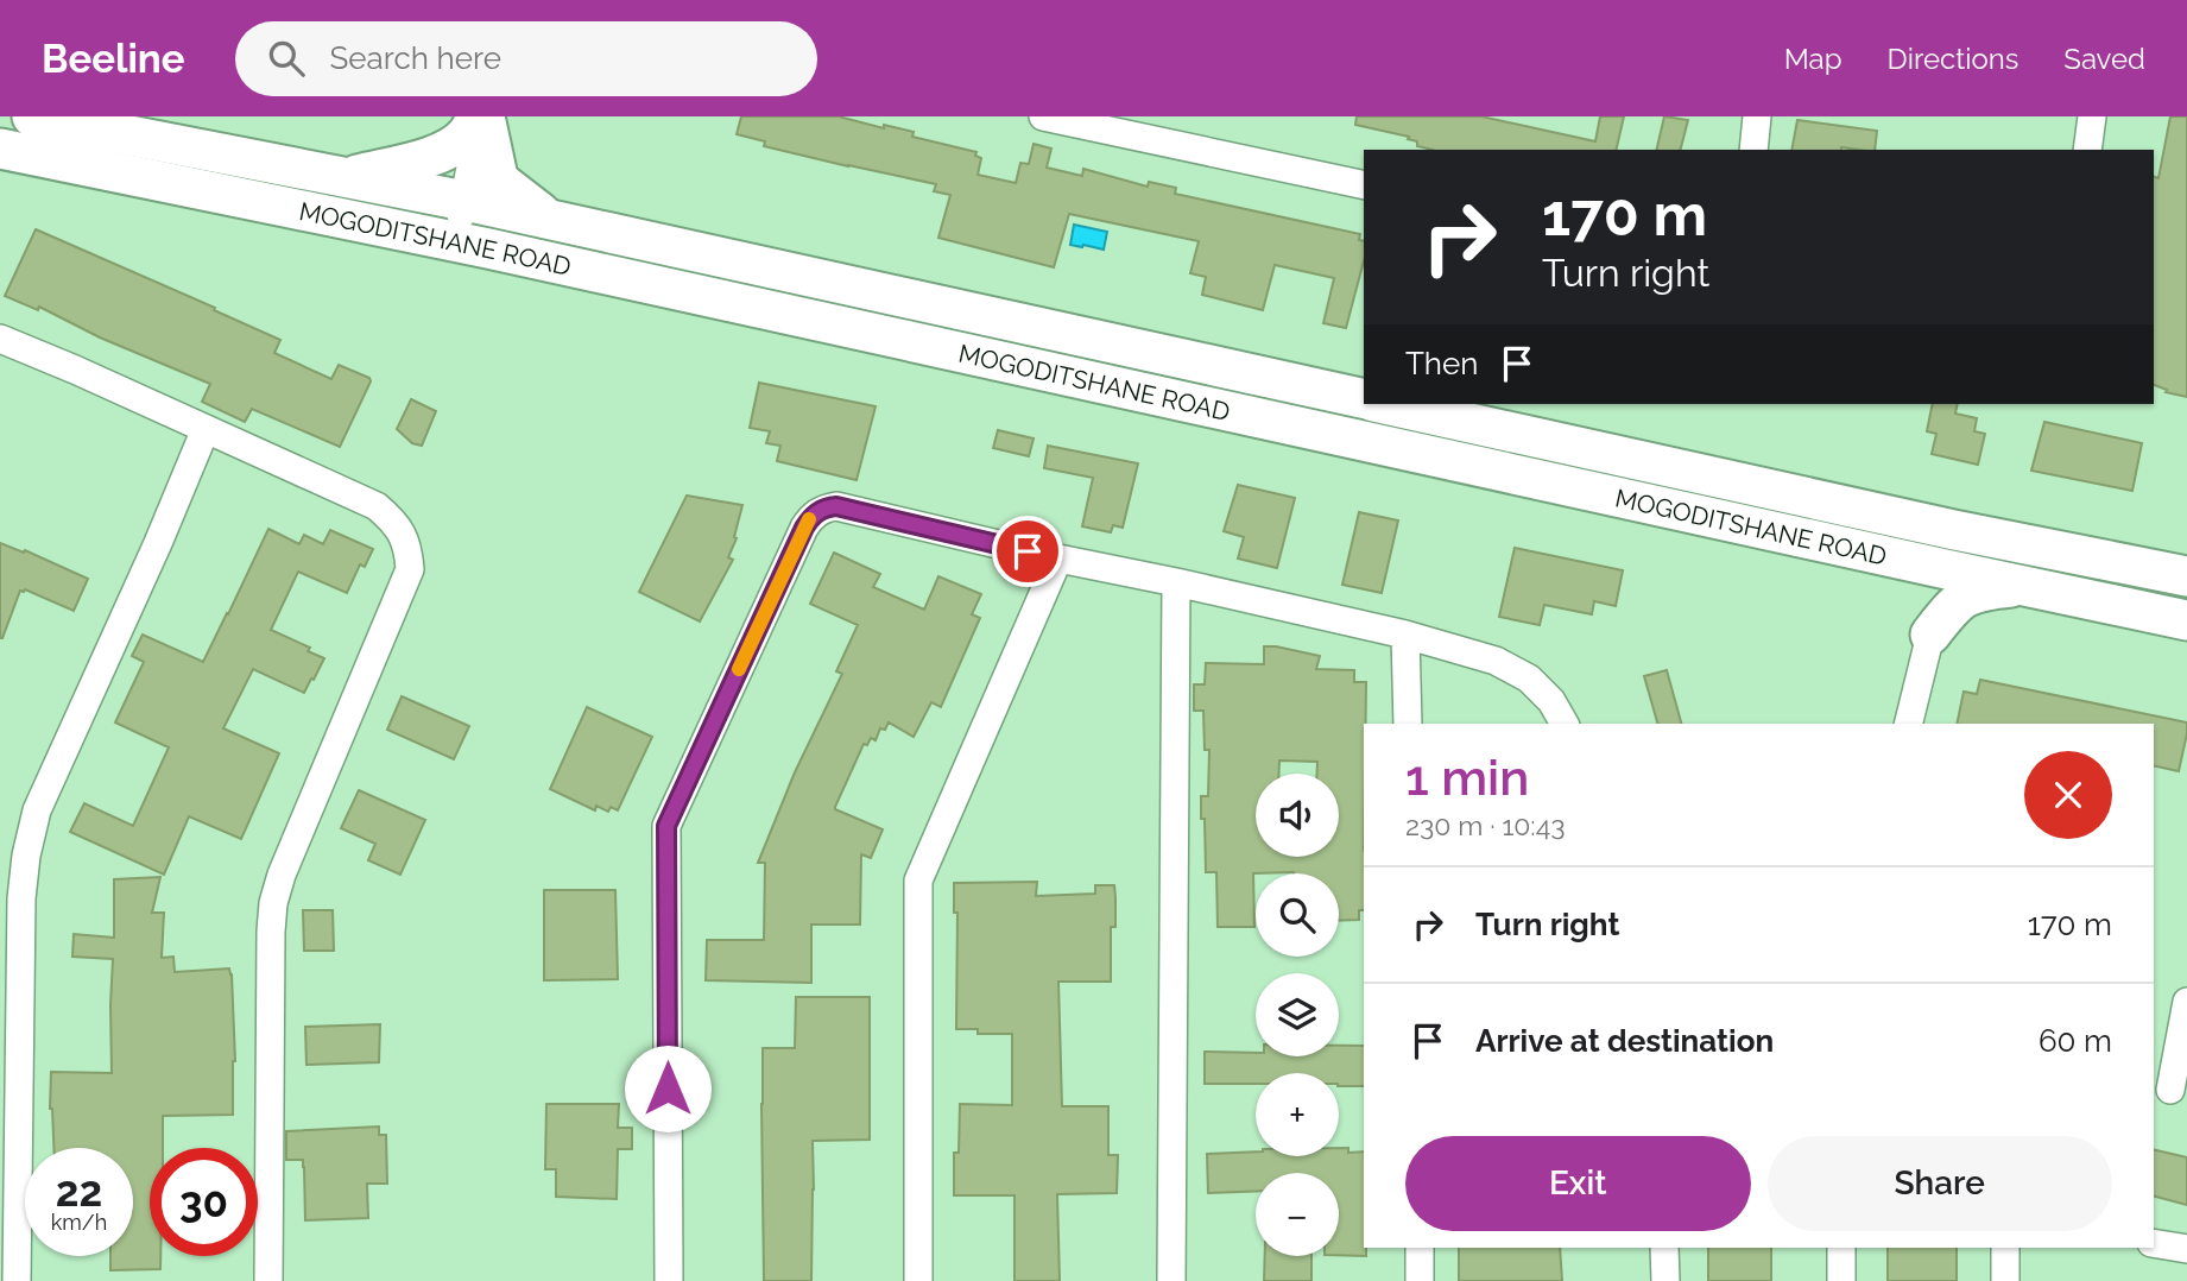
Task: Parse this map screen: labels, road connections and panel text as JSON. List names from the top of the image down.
{
  "streets": {
    "main road": ["MOGODITSHANE ROAD"]
  },
  "page": {
    "header": "Beeline",
    "search": "Search here",
    "nav": ["Map", "Directions", "Saved"],
    "turn": ["170 m", "Turn right"],
    "then": "Then",
    "heading": ["1 min", "230 m · 10:43"],
    "map_buttons": ["+", "−"],
    "list": [
      {
        "name": "Turn right",
        "value": "170 m"
      },
      {
        "name": "Arrive at destination",
        "value": "60 m"
      }
    ],
    "buttons": ["Exit", "Share"],
    "speed": "22 km/h",
    "limit": "30"
  }
}
